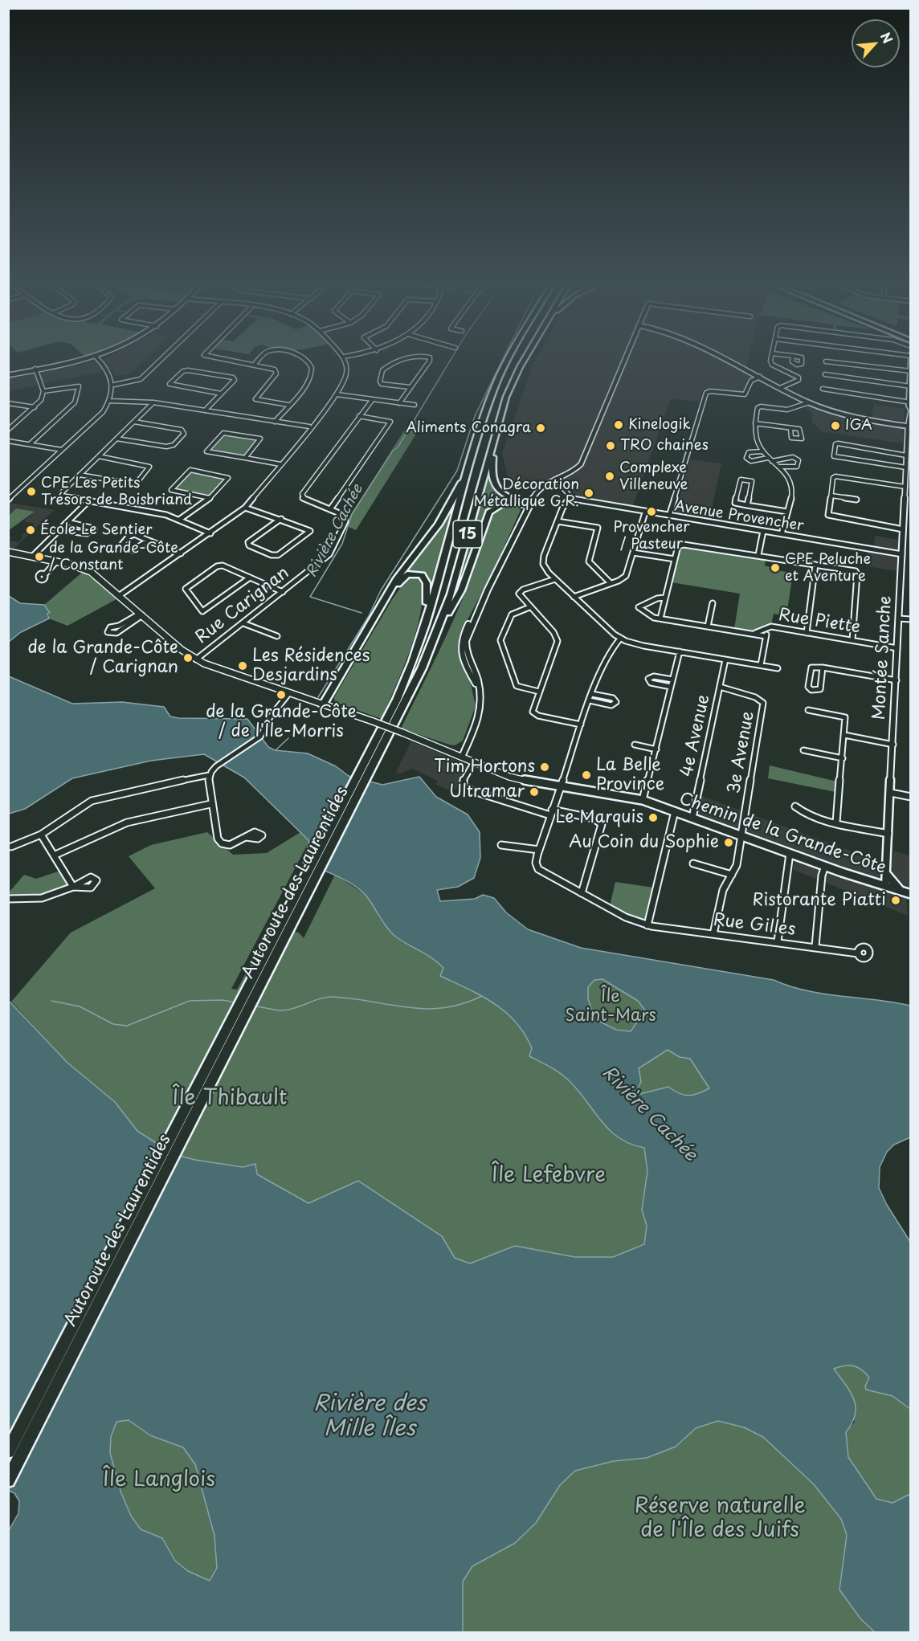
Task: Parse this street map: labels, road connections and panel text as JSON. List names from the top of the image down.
{
  "streets": {
    "highway": ["15", "Autoroute des Laurentides"],
    "main road": ["Chemin de la Grande-Côte"],
    "street": [
      "Avenue Provencher",
      "Rue Carignan",
      "Rue Piette",
      "Montée Sanche",
      "4e Avenue",
      "3e Avenue",
      "Rue Gilles"
    ]
  },
  "crossings": [
    ["Avenue Provencher", "Montée Sanche"],
    ["Rue Carignan", "Chemin de la Grande-Côte"],
    ["Rue Piette", "Montée Sanche"],
    ["Montée Sanche", "Chemin de la Grande-Côte"],
    ["4e Avenue", "3e Avenue"],
    ["4e Avenue", "Chemin de la Grande-Côte"],
    ["3e Avenue", "Chemin de la Grande-Côte"],
    ["3e Avenue", "Rue Gilles"]
  ],
  "water": ["Rivière Cachée", "Rivière des Mille Îles"],
  "parks": [
    "Île Saint-Mars",
    "Île Thibault",
    "Île Lefebvre",
    "Île Langlois",
    "Réserve naturelle de l'Île des Juifs"
  ],
  "places": [
    "Kinelogik",
    "IGA",
    "Aliments Conagra",
    "TRO chaines",
    "Complexe Villeneuve",
    "CPE Les Petits Trésors de Boisbriand",
    "Décoration Métallique G.R.",
    "Provencher / Pasteur",
    "École Le Sentier",
    "de la Grande-Côte / Constant",
    "CPE Peluche et Aventure",
    "de la Grande-Côte / Carignan",
    "Les Résidences Desjardins",
    "de la Grande-Côte / de l'Île-Morris",
    "Tim Hortons",
    "La Belle Province",
    "Ultramar",
    "Le Marquis",
    "Au Coin du Sophie",
    "Ristorante Piatti"
  ],
  "north": "top right"
}
